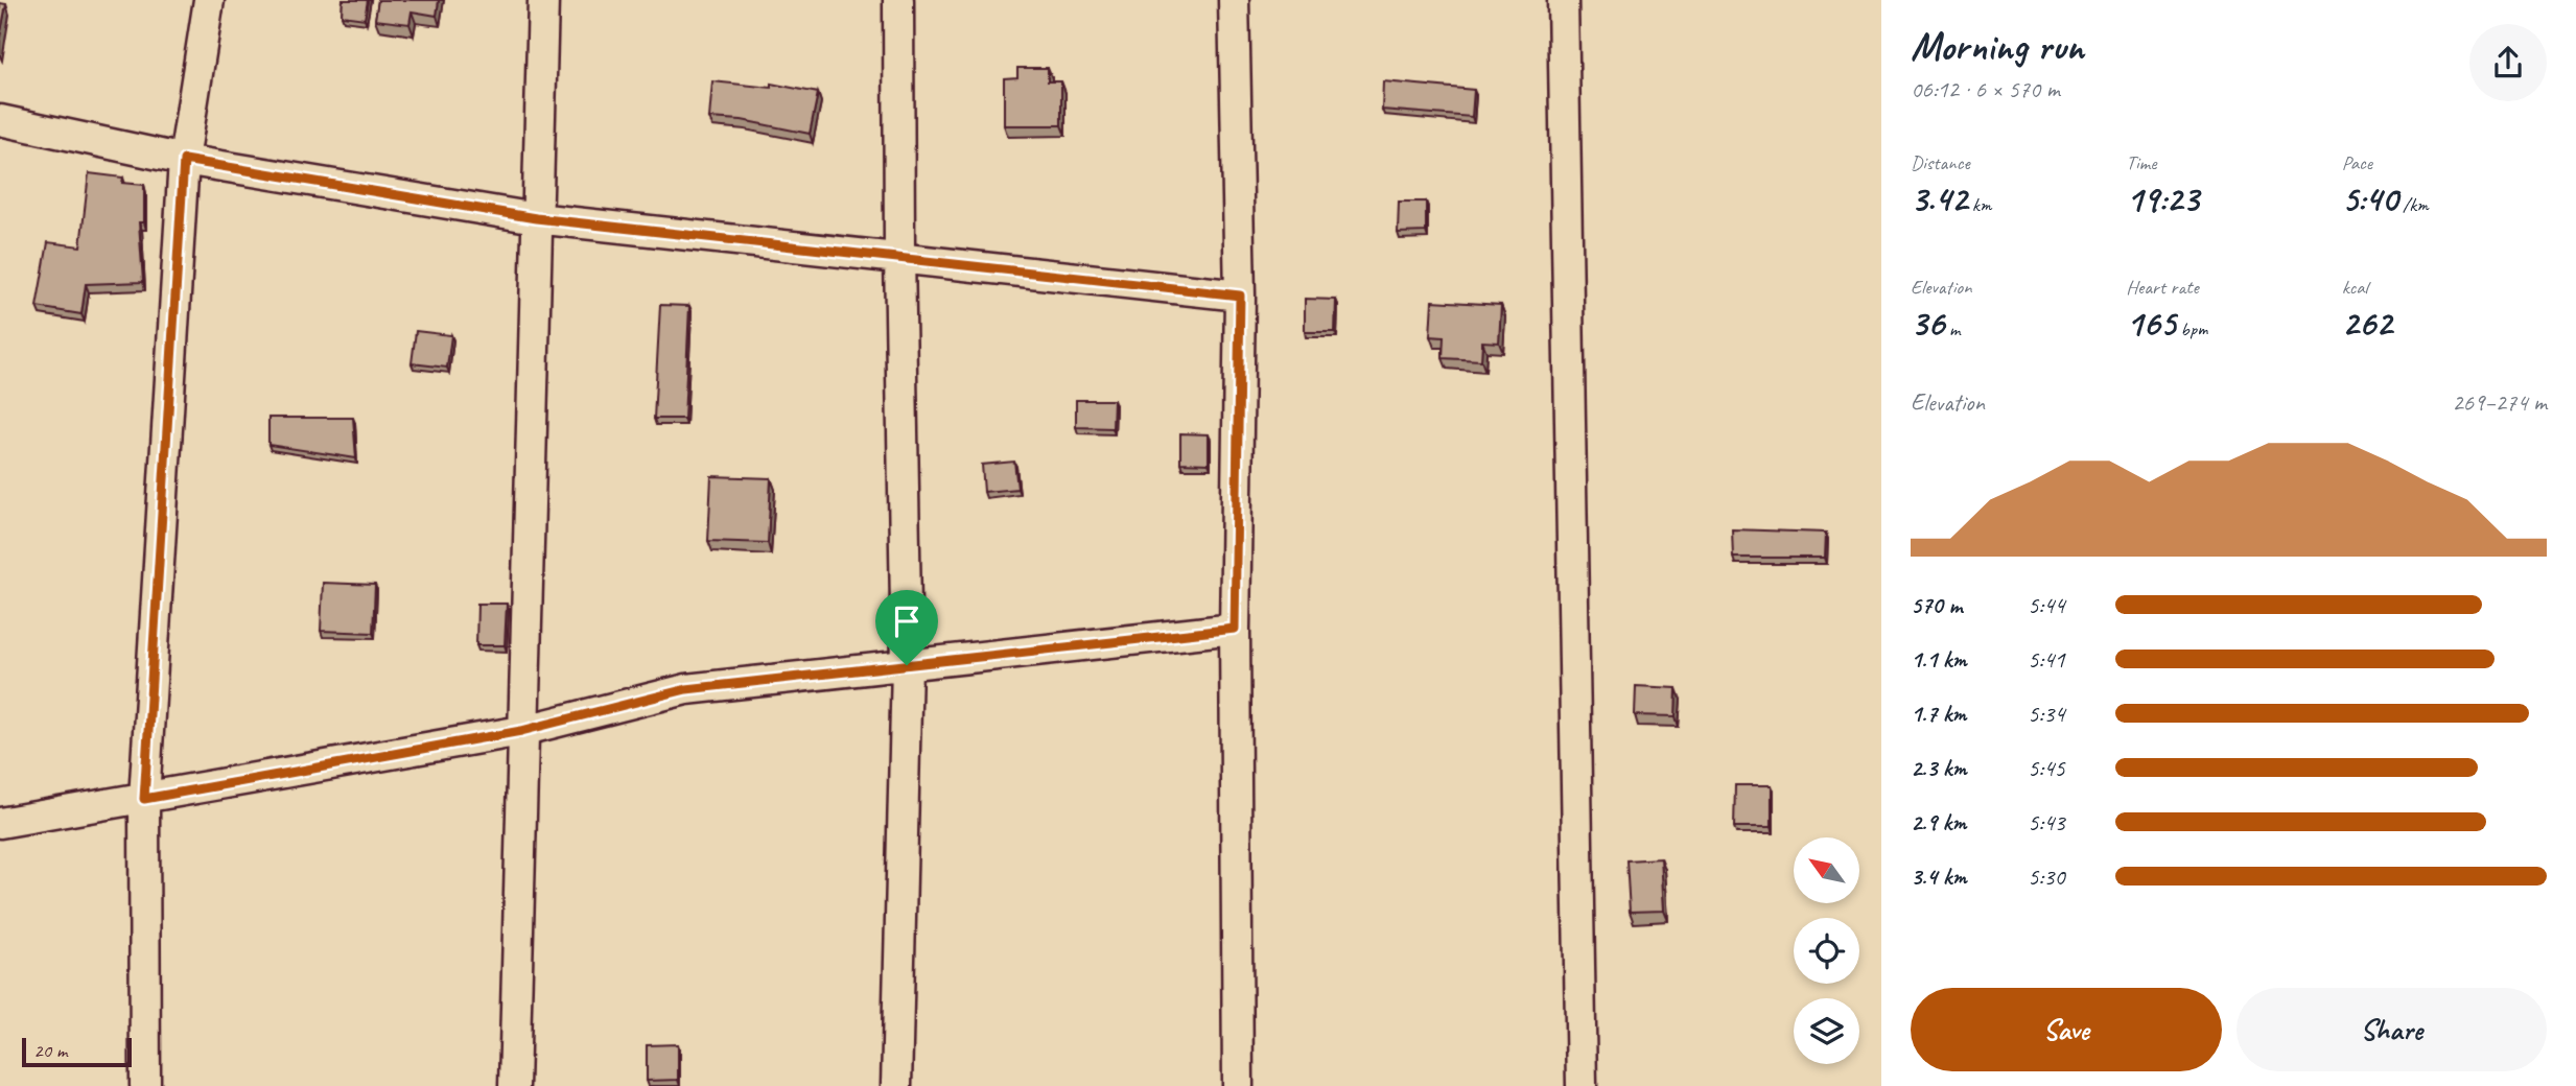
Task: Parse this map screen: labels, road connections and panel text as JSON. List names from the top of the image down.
{
  "scale_bar": "20 m",
  "north": "top left",
  "page": {
    "heading": ["Morning run", "06:12 · 6 × 570 m"],
    "stats": [
      ["Distance", "3.42 km"],
      ["Time", "19:23"],
      ["Pace", "5:40 /km"],
      ["Elevation", "36 m"],
      ["Heart rate", "165 bpm"],
      ["kcal", "262"]
    ],
    "chart": ["Elevation", "269–274 m"],
    "list": [
      {
        "name": "570 m",
        "note": "5:44"
      },
      {
        "name": "1.1 km",
        "note": "5:41"
      },
      {
        "name": "1.7 km",
        "note": "5:34"
      },
      {
        "name": "2.3 km",
        "note": "5:45"
      },
      {
        "name": "2.9 km",
        "note": "5:43"
      },
      {
        "name": "3.4 km",
        "note": "5:30"
      }
    ],
    "buttons": ["Save", "Share"],
    "scale": "20 m"
  }
}
